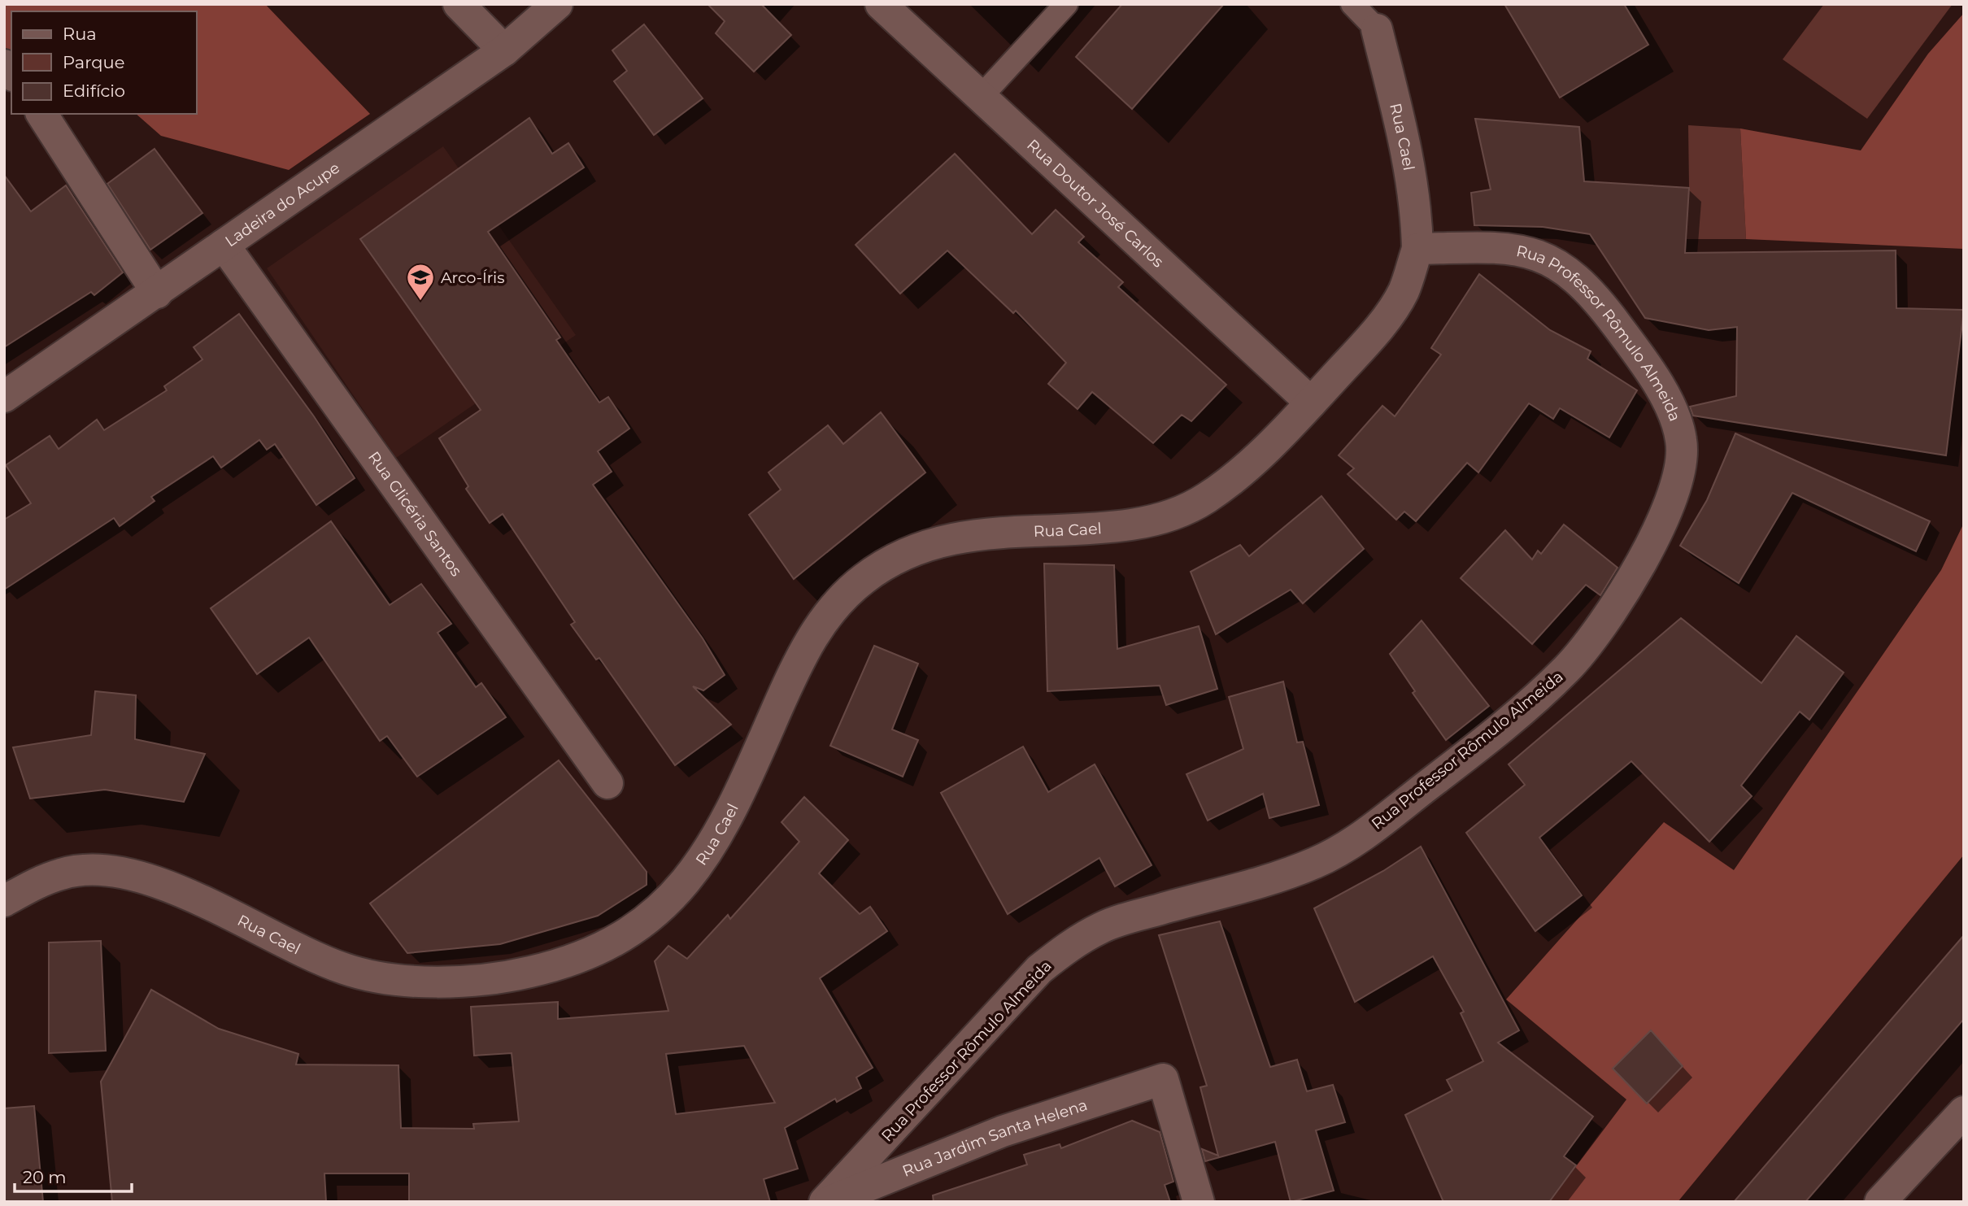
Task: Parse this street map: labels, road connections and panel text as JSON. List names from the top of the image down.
{
  "streets": {
    "street": [
      "Rua Cael",
      "Ladeira do Acupe",
      "Rua Doutor José Carlos",
      "Rua Professor Rômulo Almeida",
      "Rua Glicéria Santos",
      "Rua Jardim Santa Helena"
    ]
  },
  "crossings": [
    ["Rua Cael", "Rua Doutor José Carlos"],
    ["Rua Cael", "Rua Professor Rômulo Almeida"],
    ["Ladeira do Acupe", "Rua Glicéria Santos"],
    ["Rua Professor Rômulo Almeida", "Rua Jardim Santa Helena"]
  ],
  "places": {
    "school or university": ["Arco-Íris"]
  },
  "legend": ["Rua", "Parque", "Edifício"],
  "scale_bar": "20 m"
}
